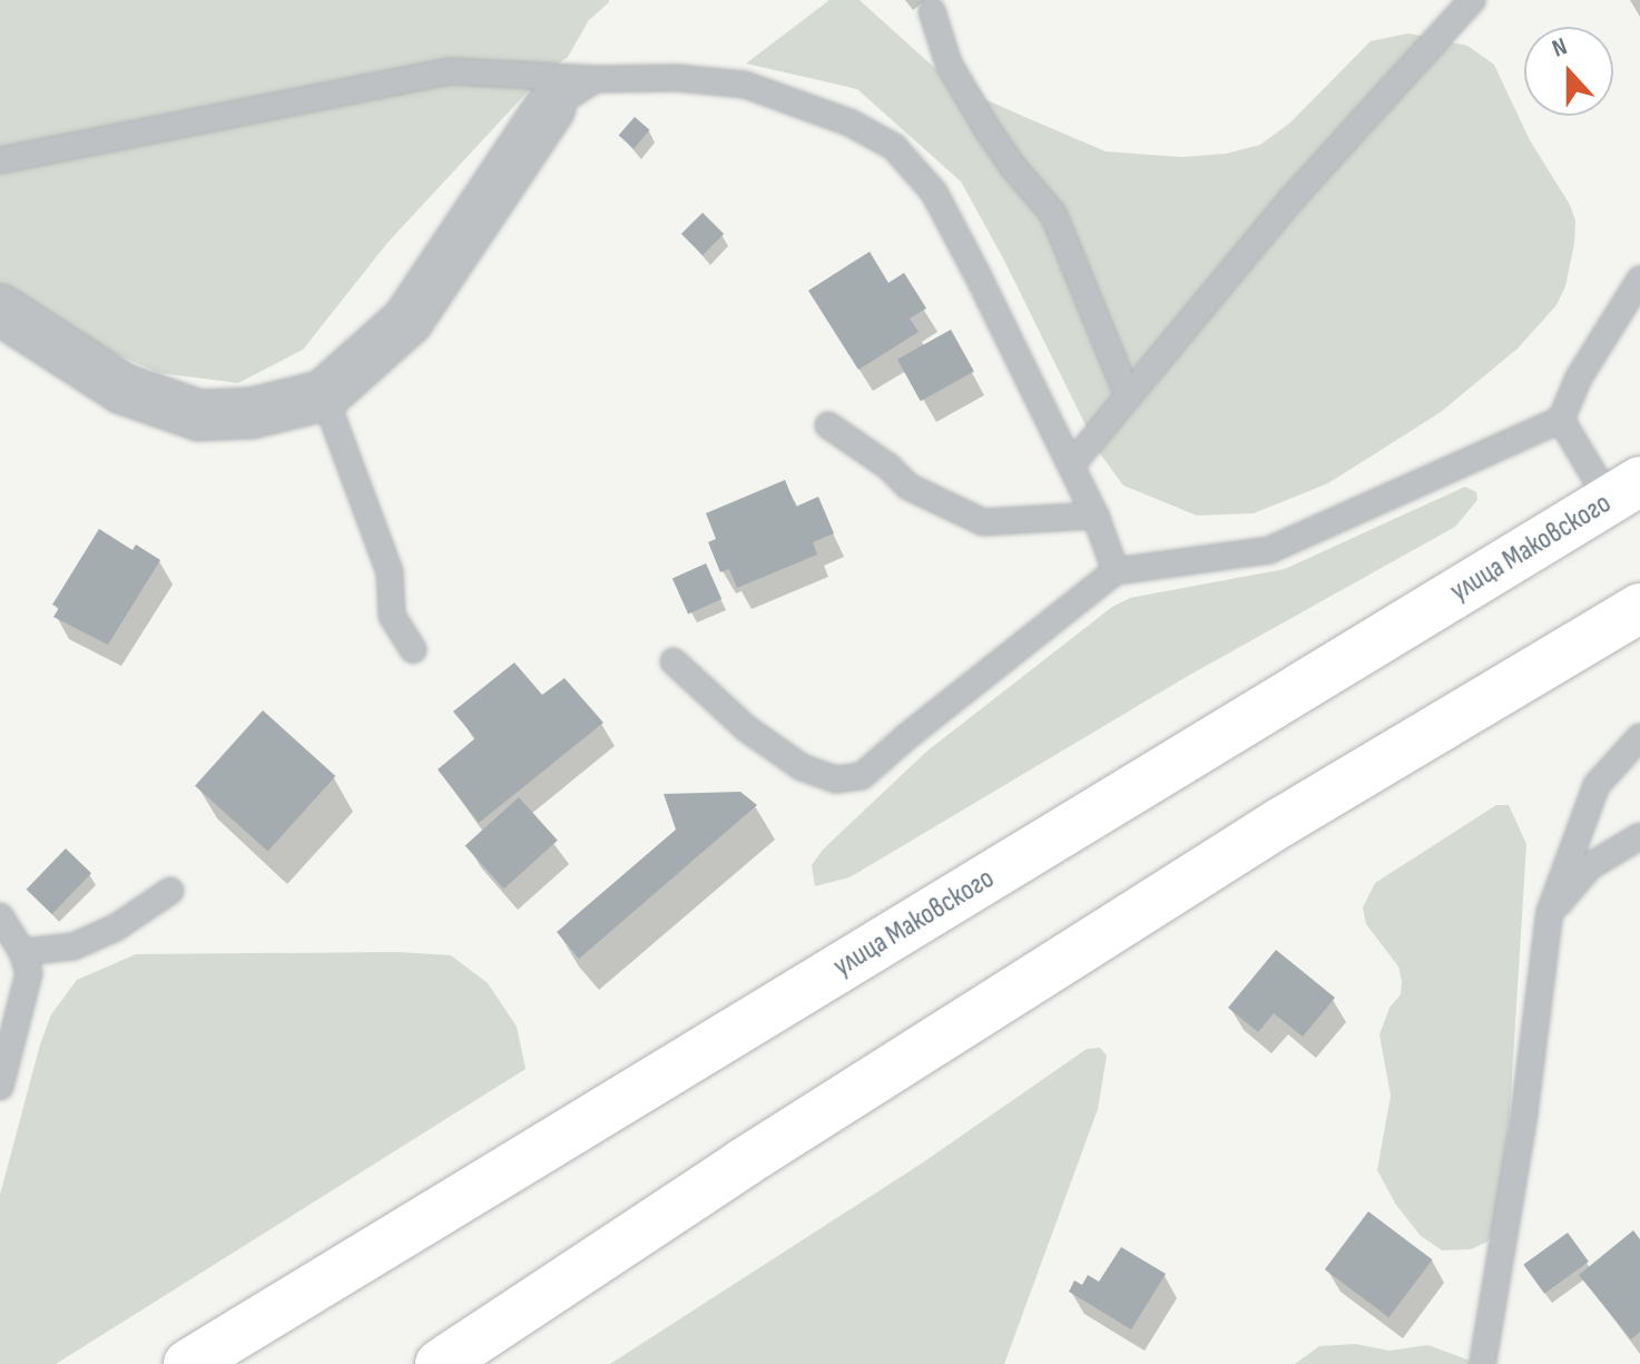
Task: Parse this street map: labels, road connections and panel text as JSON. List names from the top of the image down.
{
  "streets": {
    "highway": ["улица Маковского"]
  },
  "north": "top"
}
